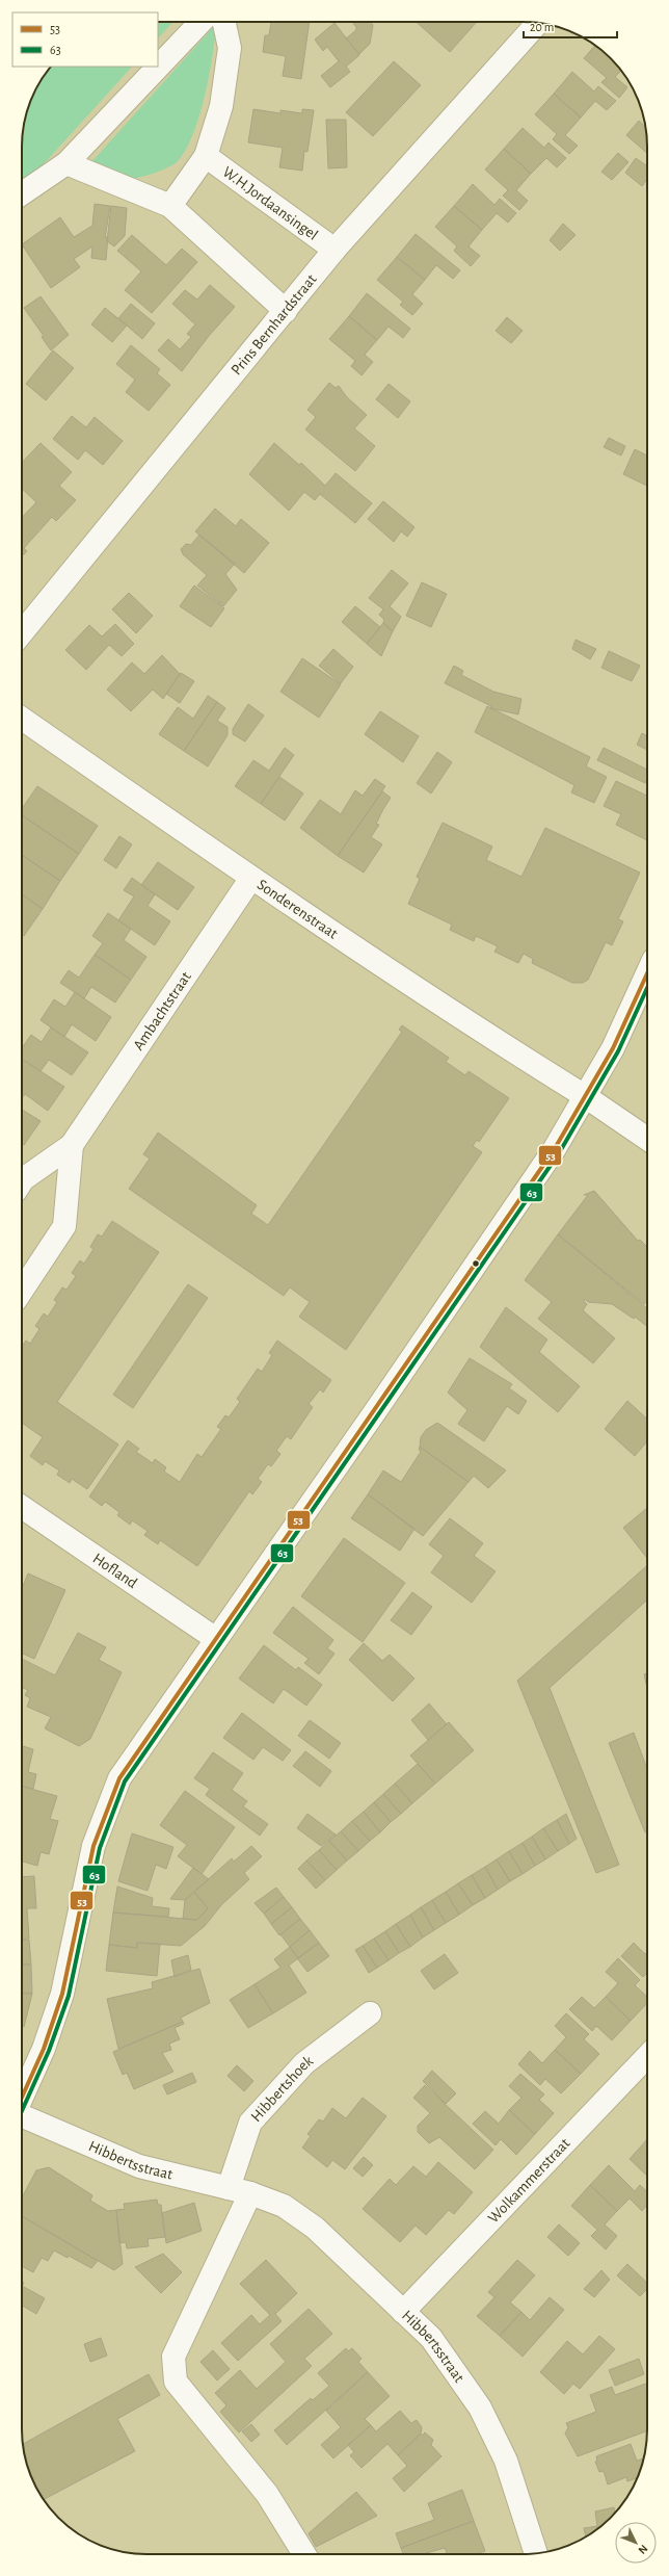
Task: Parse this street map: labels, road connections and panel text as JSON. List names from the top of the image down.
{
  "streets": {
    "street": [
      "W.H.Jordaansingel",
      "Prins Bernhardstraat",
      "Sonderenstraat",
      "Ambachtstraat",
      "Hofland",
      "Hibbertshoek",
      "Hibbertsstraat",
      "Wolkammerstraat"
    ]
  },
  "crossings": [
    ["W.H.Jordaansingel", "Prins Bernhardstraat"],
    ["Sonderenstraat", "Ambachtstraat"],
    ["Hibbertshoek", "Hibbertsstraat"],
    ["Hibbertsstraat", "Wolkammerstraat"]
  ],
  "lines": ["transit line 53", "transit line 63"],
  "legend": ["53", "63"],
  "scale_bar": "20 m",
  "north": "bottom right"
}
